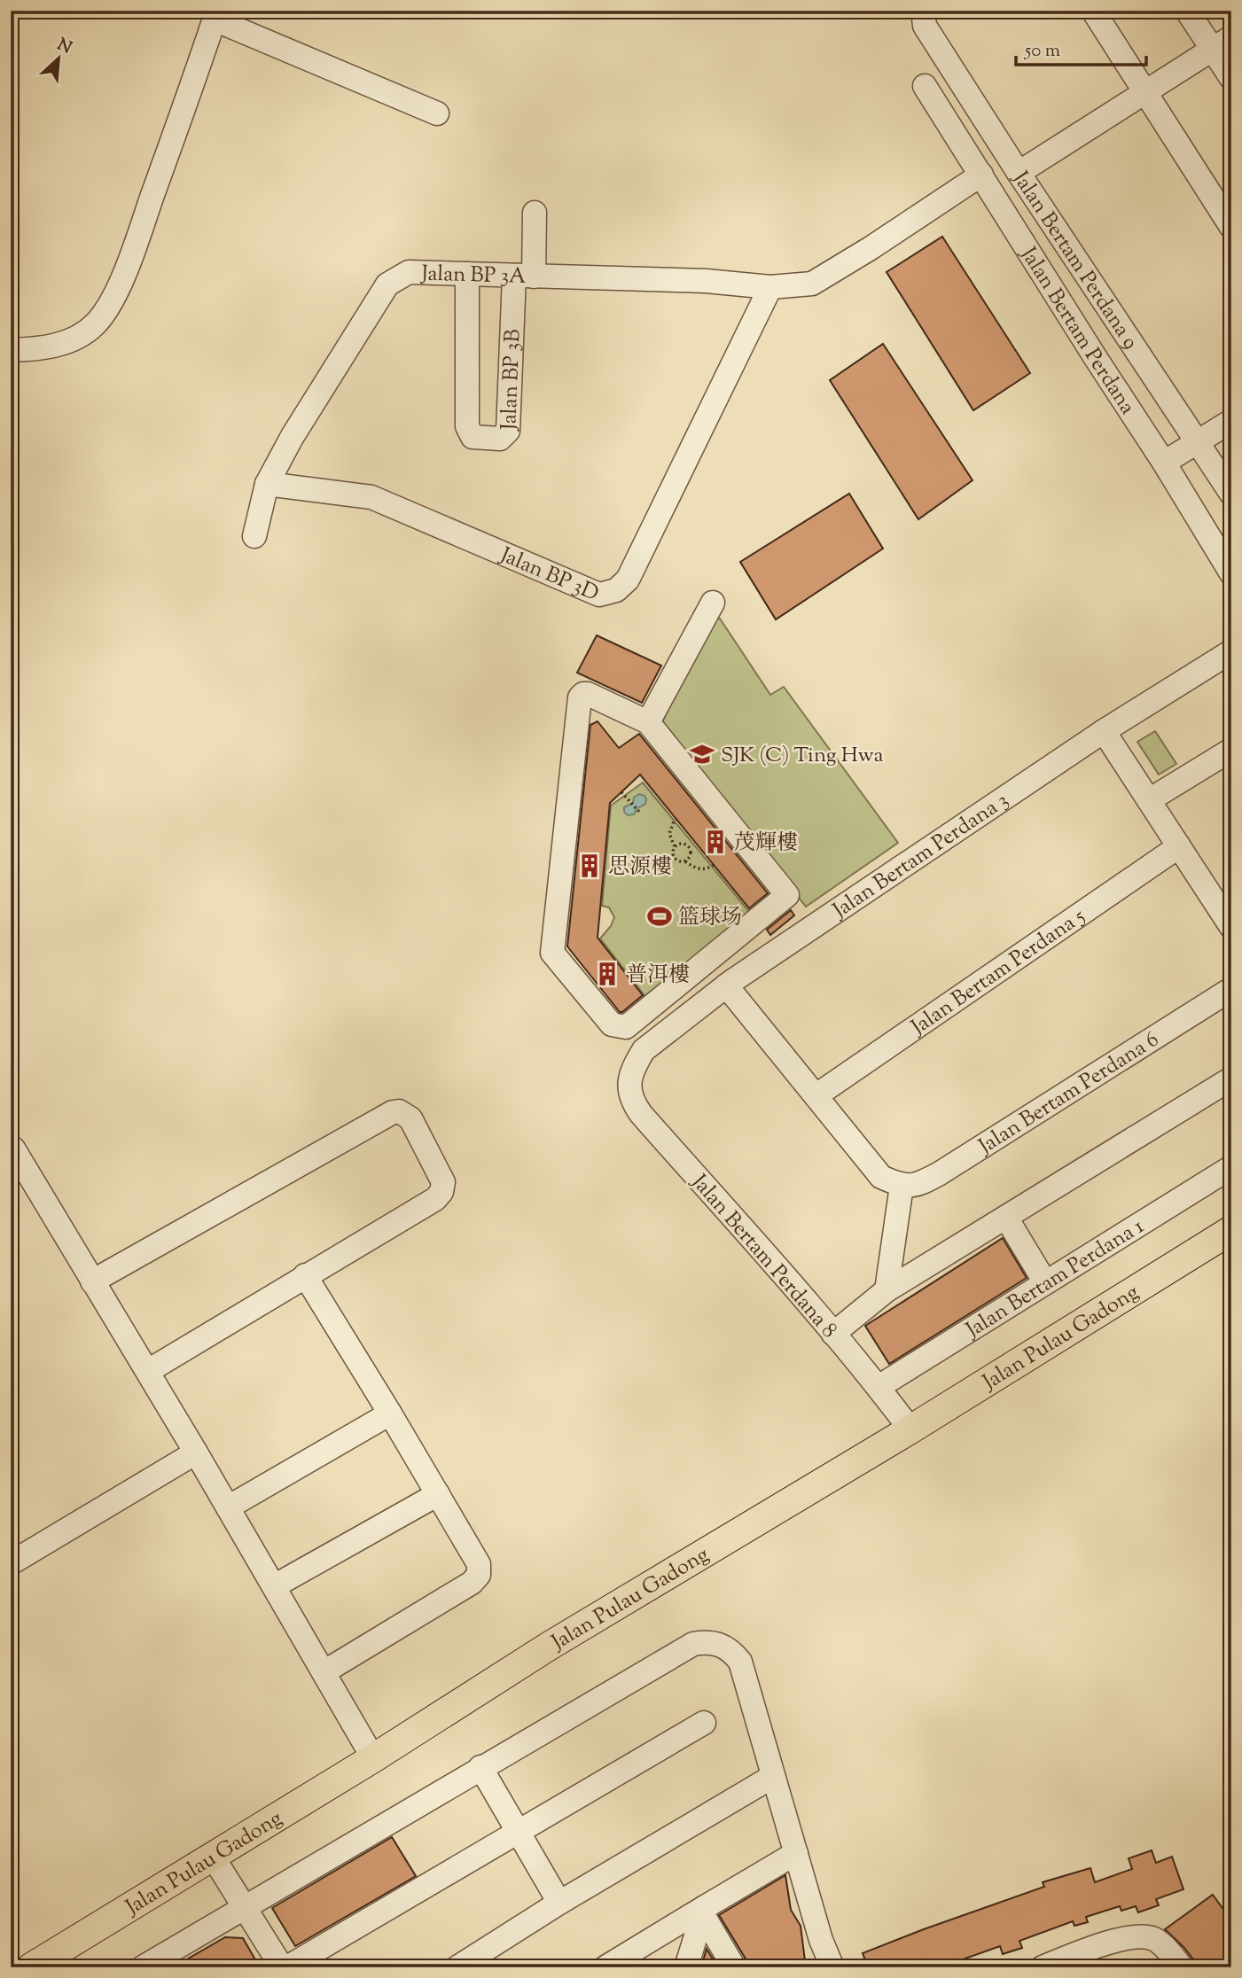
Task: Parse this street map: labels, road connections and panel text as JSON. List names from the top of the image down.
{
  "streets": {
    "main road": ["Jalan Pulau Gadong"],
    "street": [
      "Jalan Bertam Perdana 9",
      "Jalan BP 3A",
      "Jalan Bertam Perdana",
      "Jalan BP 3B",
      "Jalan BP 3D",
      "Jalan Bertam Perdana 3",
      "Jalan Bertam Perdana 5",
      "Jalan Bertam Perdana 6",
      "Jalan Bertam Perdana 8",
      "Jalan Bertam Perdana 1"
    ]
  },
  "crossings": [
    ["Jalan BP 3A", "Jalan Bertam Perdana"],
    ["Jalan BP 3A", "Jalan BP 3B"],
    ["Jalan BP 3A", "Jalan BP 3D"],
    ["Jalan Bertam Perdana 3", "Jalan Bertam Perdana 8"],
    ["Jalan Bertam Perdana 8", "Jalan Bertam Perdana 1"],
    ["Jalan Bertam Perdana 8", "Jalan Pulau Gadong"]
  ],
  "places": {
    "school or university": ["SJK (C) Ting Hwa"],
    "building": ["茂輝樓", "思源樓", "普洱樓"],
    "sports": ["篮球场"]
  },
  "scale_bar": "50 m",
  "north": "top right"
}
